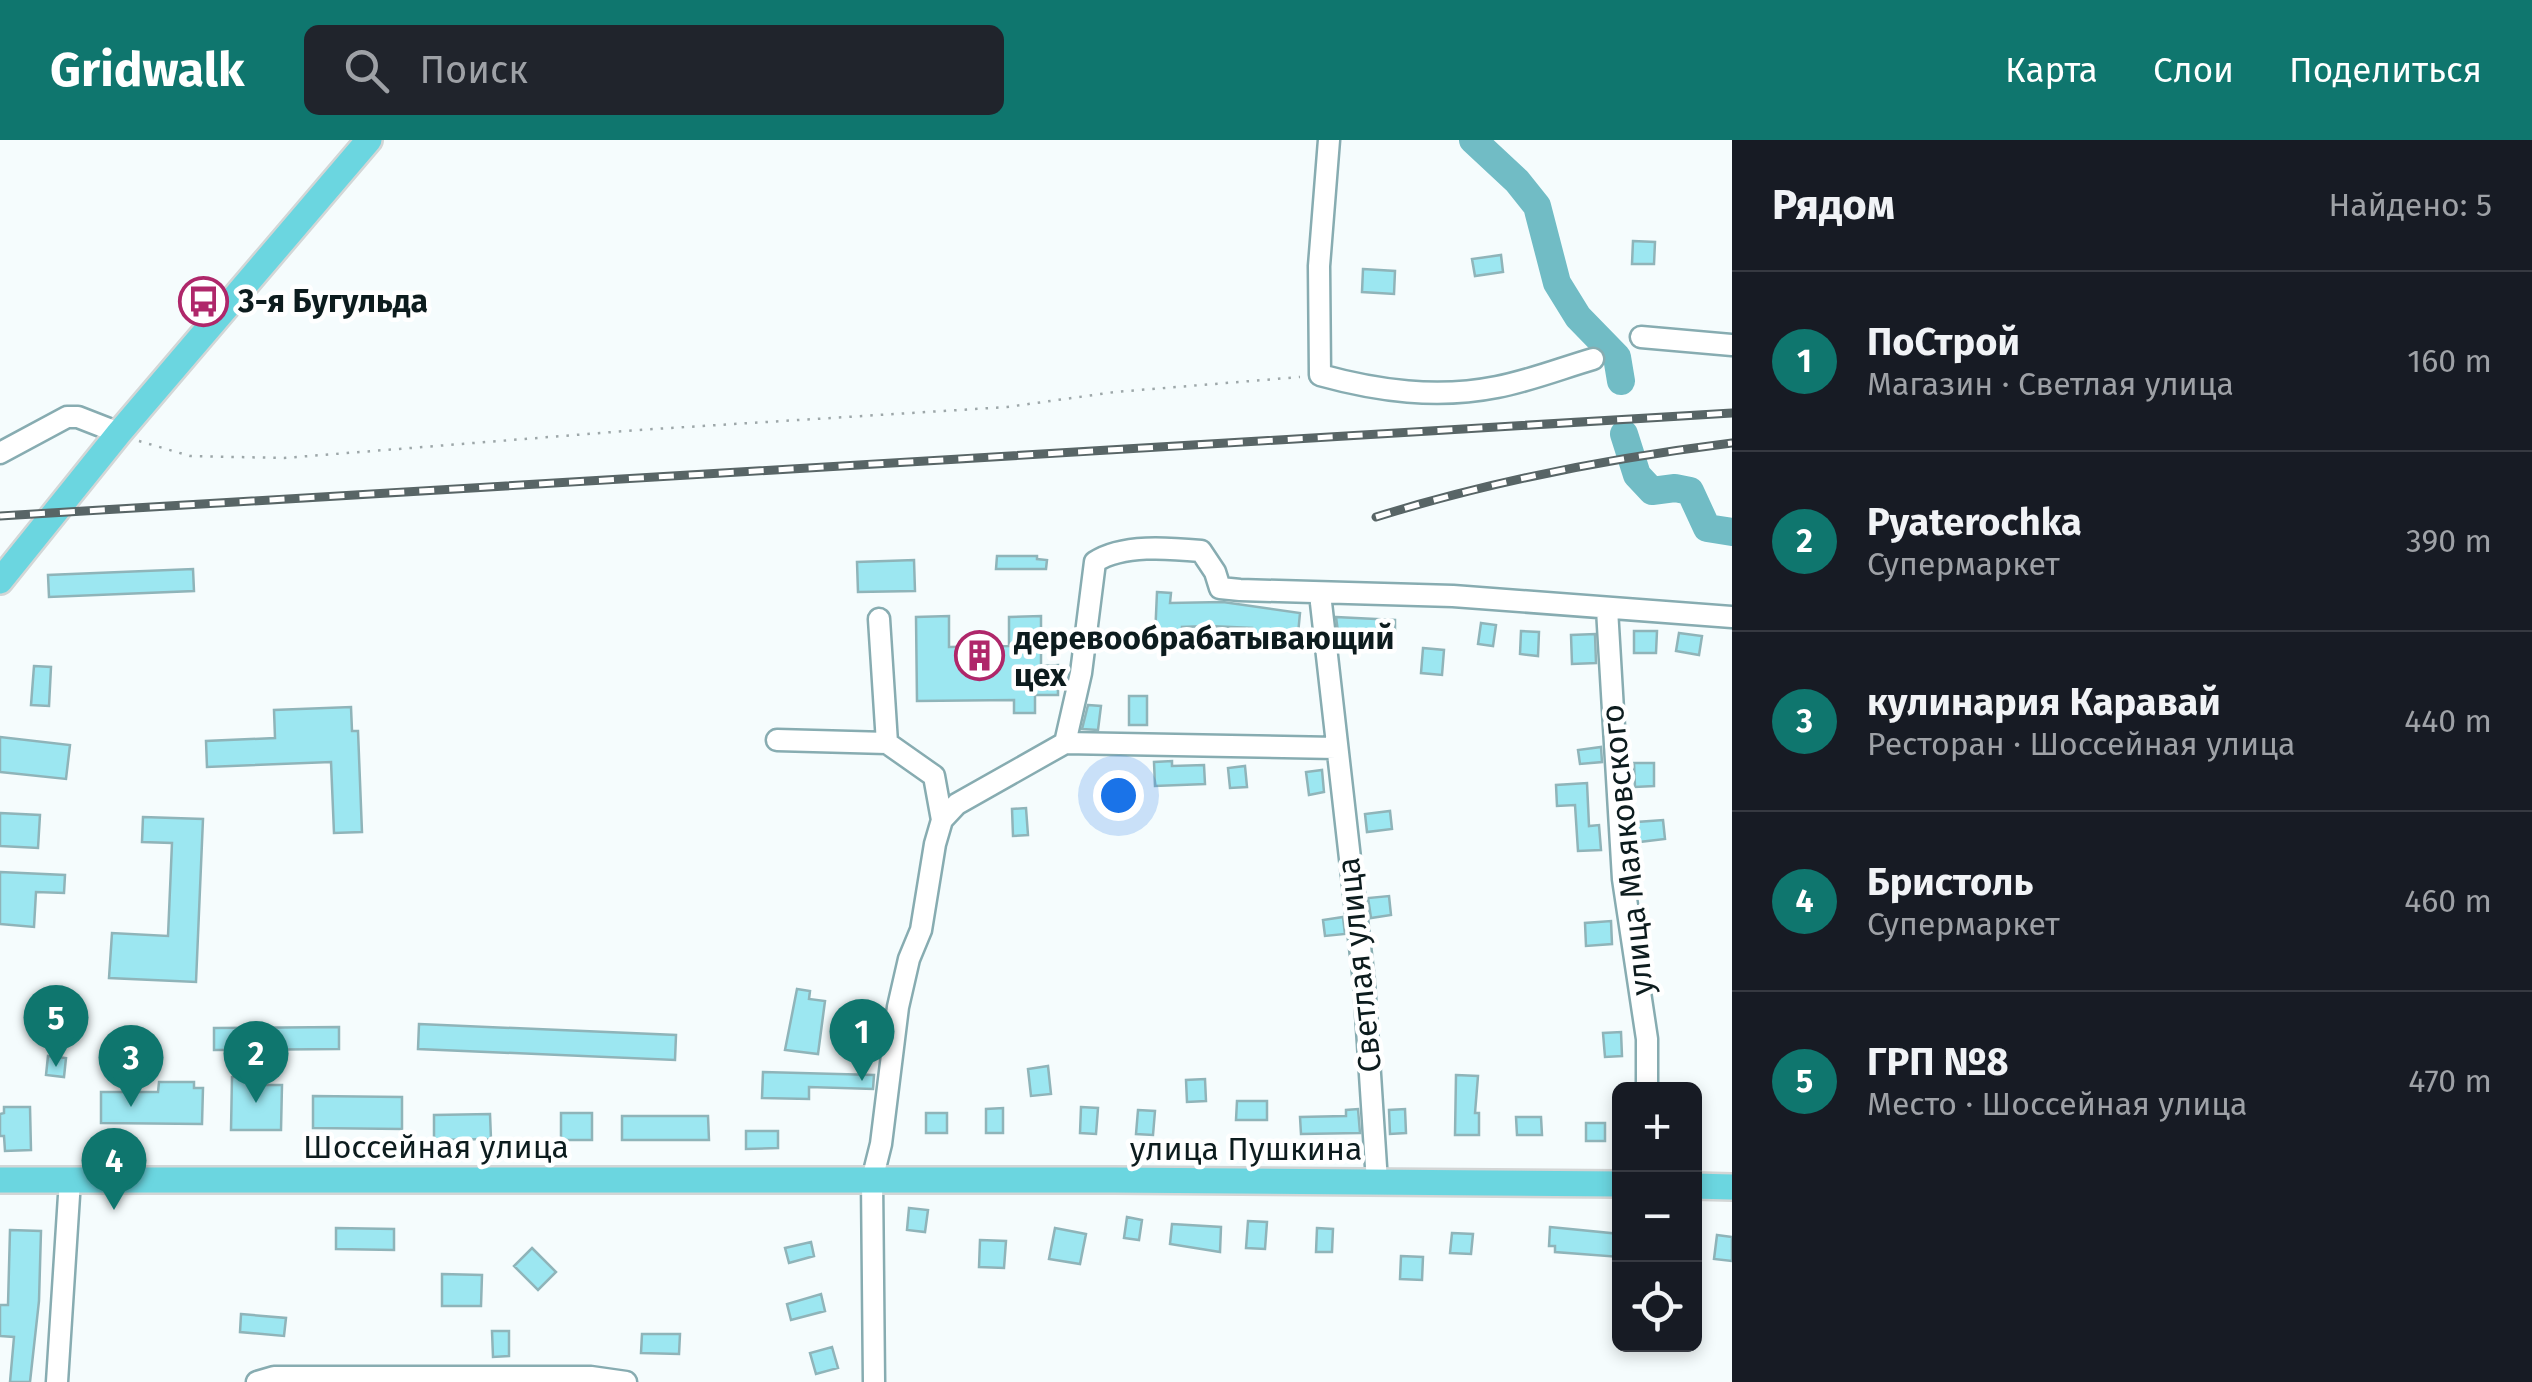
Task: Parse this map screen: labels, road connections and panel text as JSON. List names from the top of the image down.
{
  "streets": {
    "main road": ["Шоссейная улица", "улица Пушкина"],
    "street": ["улица Маяковского", "Светлая улица"]
  },
  "crossings": [
    ["Светлая улица", "улица Пушкина"],
    ["Шоссейная улица", "улица Пушкина"]
  ],
  "places": {
    "bus stop": ["3-я Бугульда"],
    "building": ["деревообрабатывающий цех"]
  },
  "page": {
    "header": "Gridwalk",
    "search": "Поиск",
    "nav": ["Карта", "Слои", "Поделиться"],
    "heading": ["Рядом", "Найдено: 5"],
    "list": [
      {
        "mark": "1",
        "name": "ПоСтрой",
        "note": "Магазин · Светлая улица",
        "value": "160 m"
      },
      {
        "mark": "2",
        "name": "Pyaterochka",
        "note": "Супермаркет",
        "value": "390 m"
      },
      {
        "mark": "3",
        "name": "кулинария Каравай",
        "note": "Ресторан · Шоссейная улица",
        "value": "440 m"
      },
      {
        "mark": "4",
        "name": "Бристоль",
        "note": "Супермаркет",
        "value": "460 m"
      },
      {
        "mark": "5",
        "name": "ГРП №8",
        "note": "Место · Шоссейная улица",
        "value": "470 m"
      }
    ],
    "pins": [
      "5",
      "1",
      "2",
      "3",
      "4"
    ],
    "map_buttons": ["+", "−"]
  }
}
